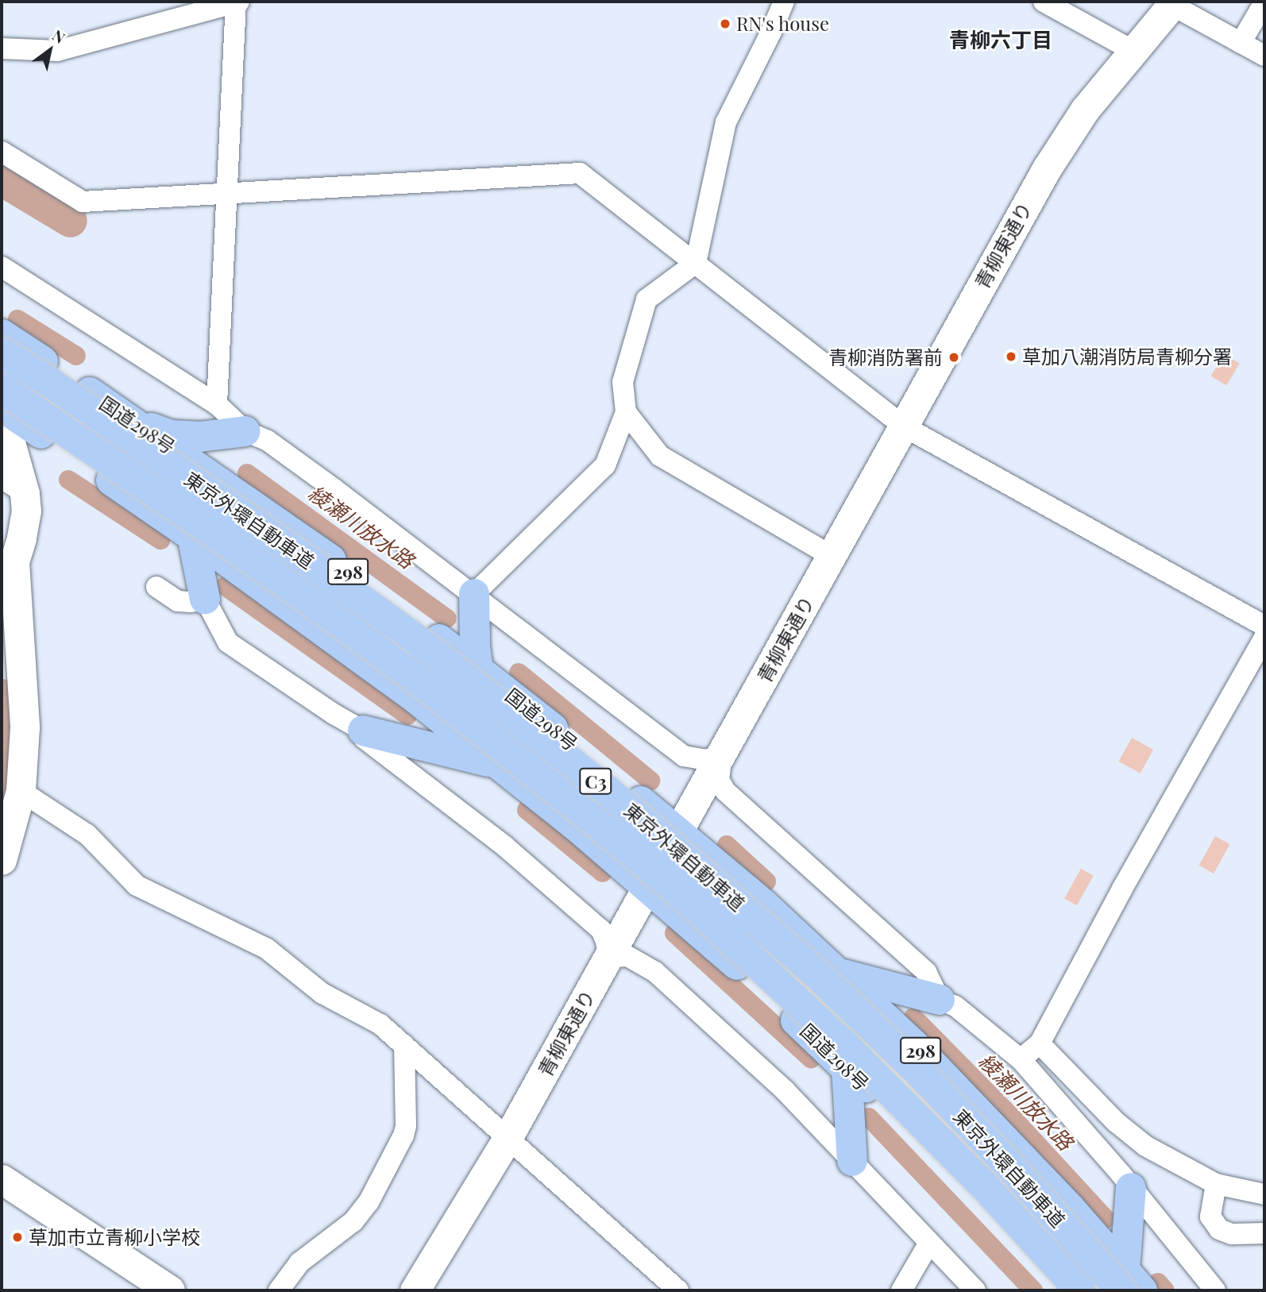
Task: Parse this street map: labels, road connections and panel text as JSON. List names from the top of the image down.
{
  "streets": {
    "highway": [
      "国道298号",
      "東京外環自動車道",
      "298",
      "C3"
    ],
    "street": ["青柳東通り"]
  },
  "crossings": [
    ["青柳東通り", "国道298号"],
    ["国道298号", "東京外環自動車道"]
  ],
  "districts": ["青柳六丁目"],
  "water": ["綾瀬川放水路"],
  "places": [
    "RN's house",
    "草加八潮消防局青柳分署",
    "青柳消防署前",
    "草加市立青柳小学校"
  ],
  "north": "top right"
}
